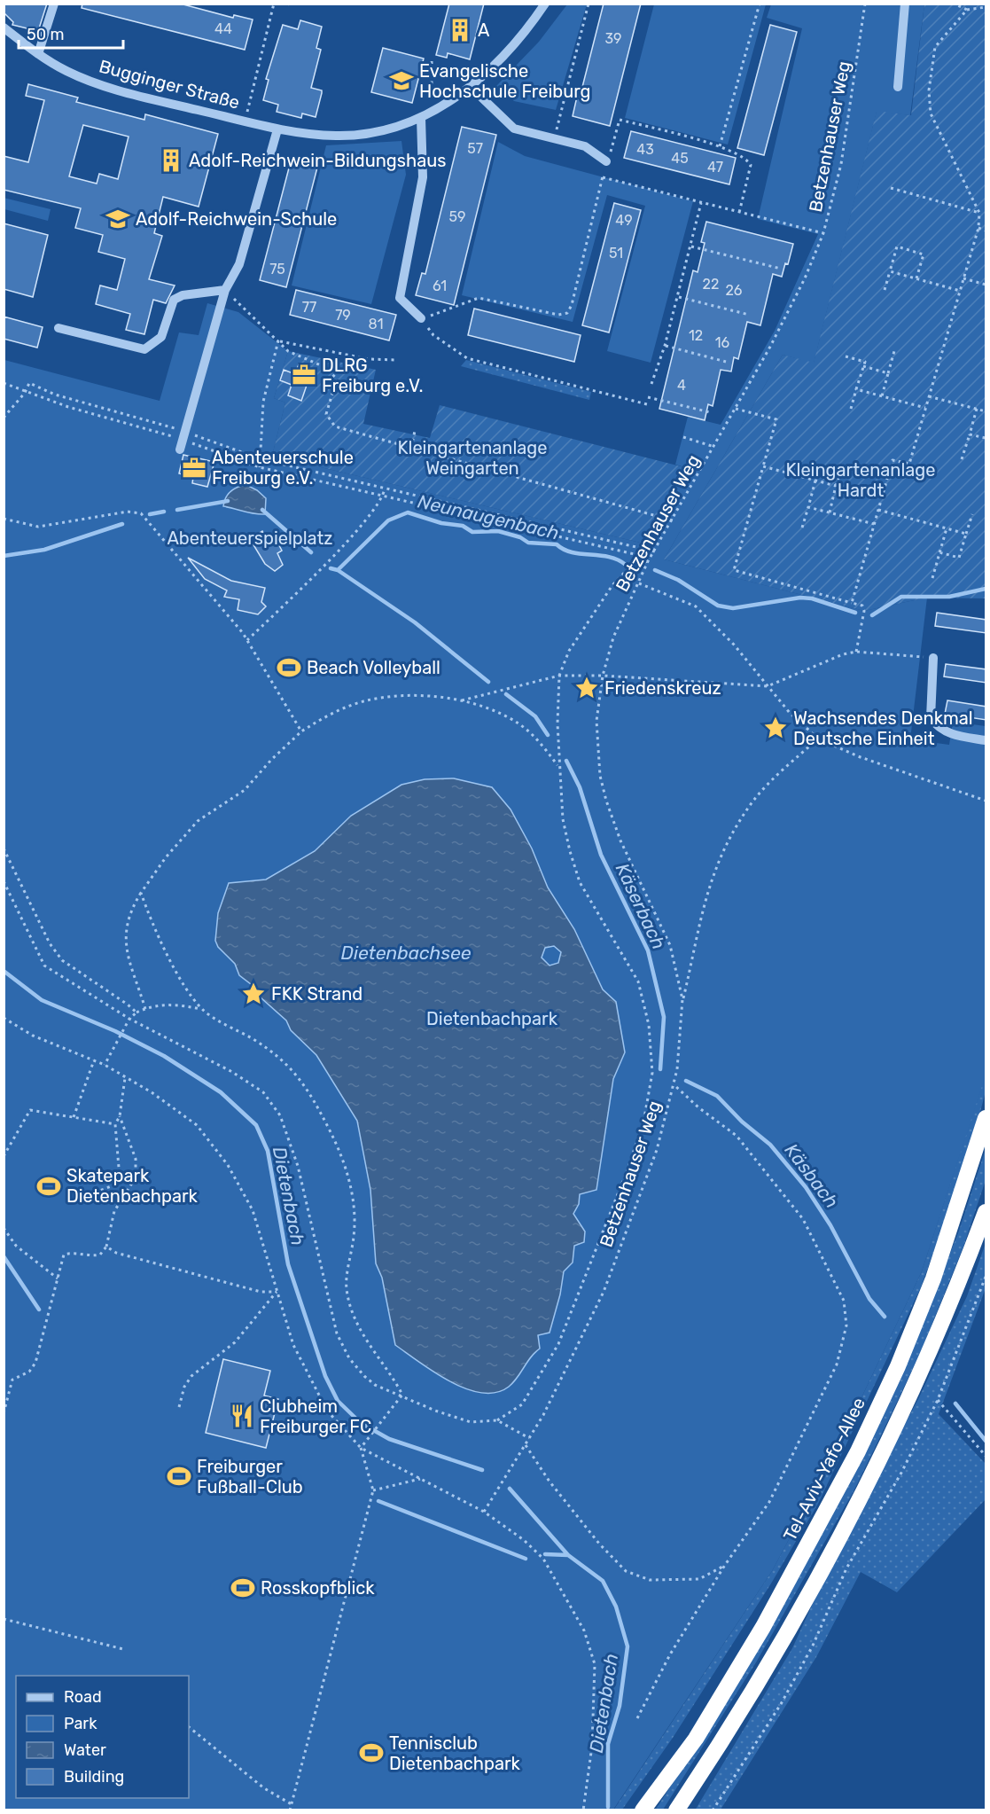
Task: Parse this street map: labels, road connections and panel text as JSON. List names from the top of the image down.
{
  "streets": {
    "highway": ["Tel-Aviv-Yafo-Allee"],
    "street": ["Bugginger Straße"],
    "path": ["Betzenhauser Weg"]
  },
  "water": [
    "Neunaugenbach",
    "Käserbach",
    "Dietenbachsee",
    "Käsbach",
    "Dietenbach"
  ],
  "parks": [
    "Kleingartenanlage Weingarten",
    "Kleingartenanlage Hardt",
    "Abenteuerspielplatz",
    "Dietenbachpark"
  ],
  "places": {
    "building": ["A", "Adolf-Reichwein-Bildungshaus"],
    "school or university": ["Evangelische Hochschule Freiburg", "Adolf-Reichwein-Schule"],
    "office": ["DLRG Freiburg e.V.", "Abenteuerschule Freiburg e.V."],
    "sports": [
      "Beach Volleyball",
      "Skatepark Dietenbachpark",
      "Freiburger Fußball-Club",
      "Rosskopfblick",
      "Tennisclub Dietenbachpark"
    ],
    "place": ["Friedenskreuz", "Wachsendes Denkmal Deutsche Einheit", "FKK Strand"],
    "restaurant": ["Clubheim Freiburger FC"]
  },
  "house_numbers": [
    "44",
    "39",
    "57",
    "43",
    "45",
    "47",
    "59",
    "49",
    "51",
    "75",
    "22",
    "61",
    "26",
    "77",
    "79",
    "81",
    "12",
    "16",
    "4"
  ],
  "legend": [
    "Road",
    "Park",
    "Water",
    "Building"
  ],
  "scale_bar": "50 m"
}
